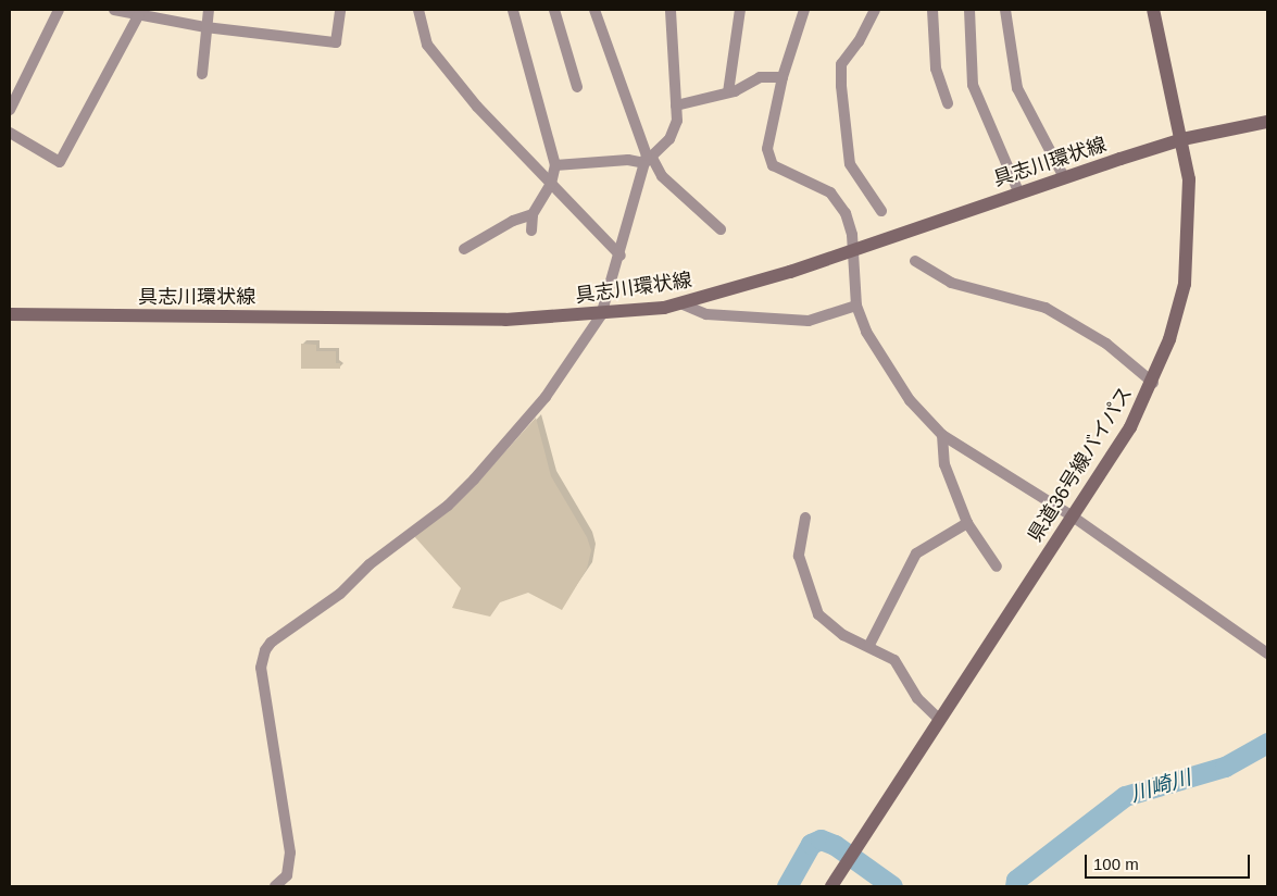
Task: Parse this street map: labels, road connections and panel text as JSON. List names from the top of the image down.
{
  "streets": {
    "main road": ["具志川環状線", "県道36号線バイパス"]
  },
  "crossings": [
    ["具志川環状線", "県道36号線バイパス"]
  ],
  "water": ["川崎川"],
  "scale_bar": "100 m"
}
